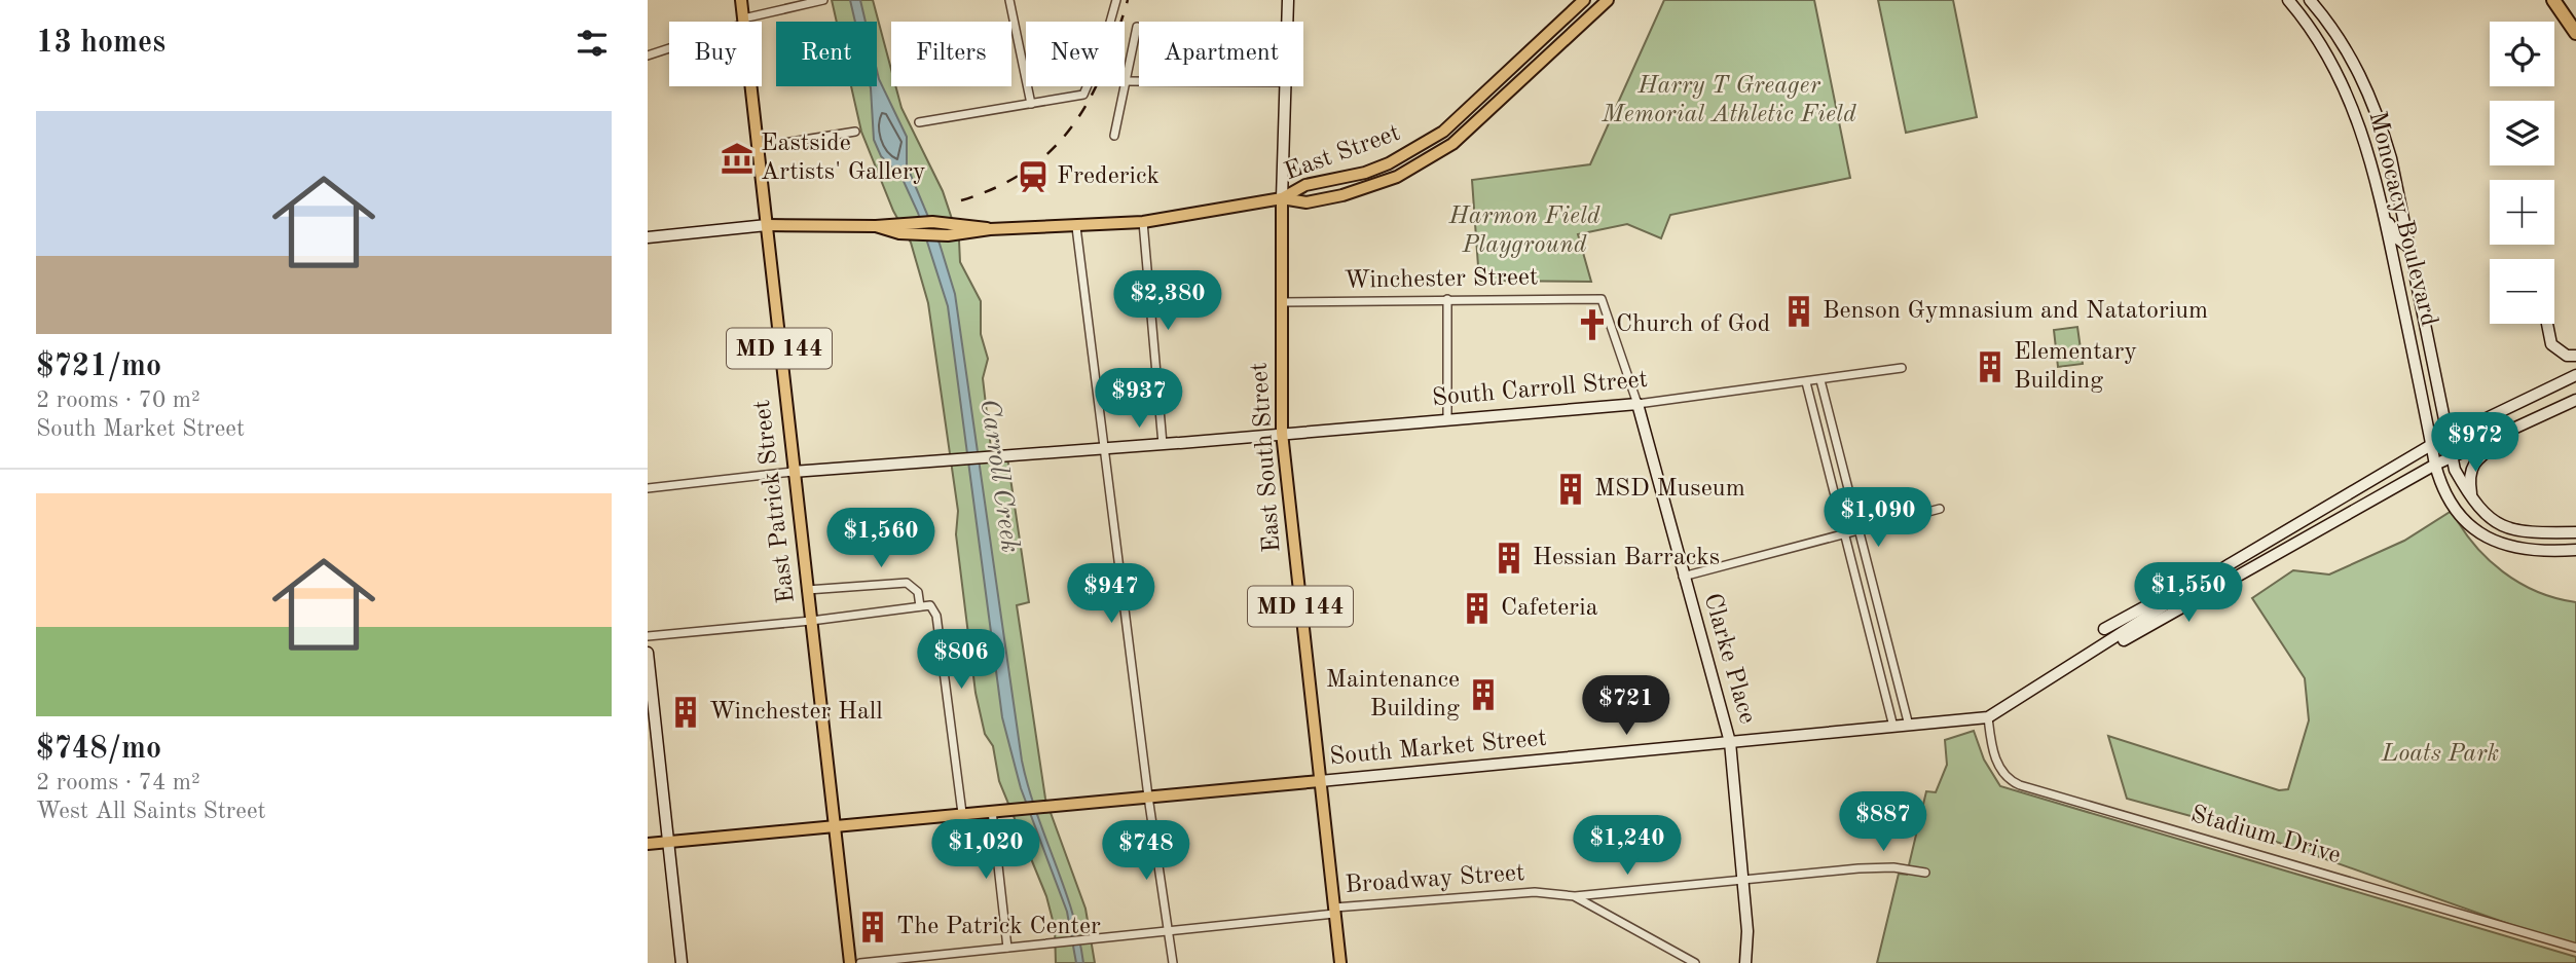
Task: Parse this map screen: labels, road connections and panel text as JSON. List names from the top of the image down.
{
  "streets": {
    "main road": [
      "East Street",
      "Monocacy Boulevard",
      "MD 144",
      "South Carroll Street",
      "East South Street",
      "East Patrick Street",
      "Clarke Place",
      "South Market Street"
    ],
    "street": ["Winchester Street", "Stadium Drive", "Broadway Street"]
  },
  "crossings": [
    ["East Street", "East South Street"],
    ["Monocacy Boulevard", "South Market Street"],
    ["Winchester Street", "East South Street"],
    ["Winchester Street", "Clarke Place"],
    ["MD 144", "East South Street"],
    ["MD 144", "East Patrick Street"],
    ["MD 144", "South Market Street"],
    ["MD 144", "Broadway Street"],
    ["South Carroll Street", "East South Street"],
    ["South Carroll Street", "East Patrick Street"],
    ["South Carroll Street", "Clarke Place"],
    ["East South Street", "South Market Street"],
    ["East Patrick Street", "South Market Street"],
    ["Clarke Place", "South Market Street"],
    ["Clarke Place", "Broadway Street"],
    ["South Market Street", "Stadium Drive"]
  ],
  "water": ["Carroll Creek"],
  "parks": ["Harry T Greager Memorial Athletic Field", "Harmon Field Playground", "Loats Park"],
  "places": {
    "museum": ["Eastside Artists' Gallery"],
    "station": ["Frederick"],
    "building": [
      "Benson Gymnasium and Natatorium",
      "Elementary Building",
      "MSD Museum",
      "Hessian Barracks",
      "Cafeteria",
      "Maintenance Building",
      "Winchester Hall",
      "The Patrick Center"
    ],
    "church": ["Church of God"]
  },
  "page": {
    "heading": "13 homes",
    "map_buttons": ["+", "−"],
    "chip": [
      "Buy",
      "Rent",
      "Filters",
      "New",
      "Apartment"
    ],
    "list": [
      {
        "name": "$721/mo",
        "note": "2 rooms · 70 m² · South Market Street"
      },
      {
        "name": "$748/mo",
        "note": "2 rooms · 74 m² · West All Saints Street"
      }
    ],
    "price": [
      "$2,380",
      "$937",
      "$972",
      "$1,090",
      "$1,560",
      "$1,550",
      "$947",
      "$806",
      "$721",
      "$887",
      "$1,240",
      "$1,020",
      "$748"
    ]
  }
}
